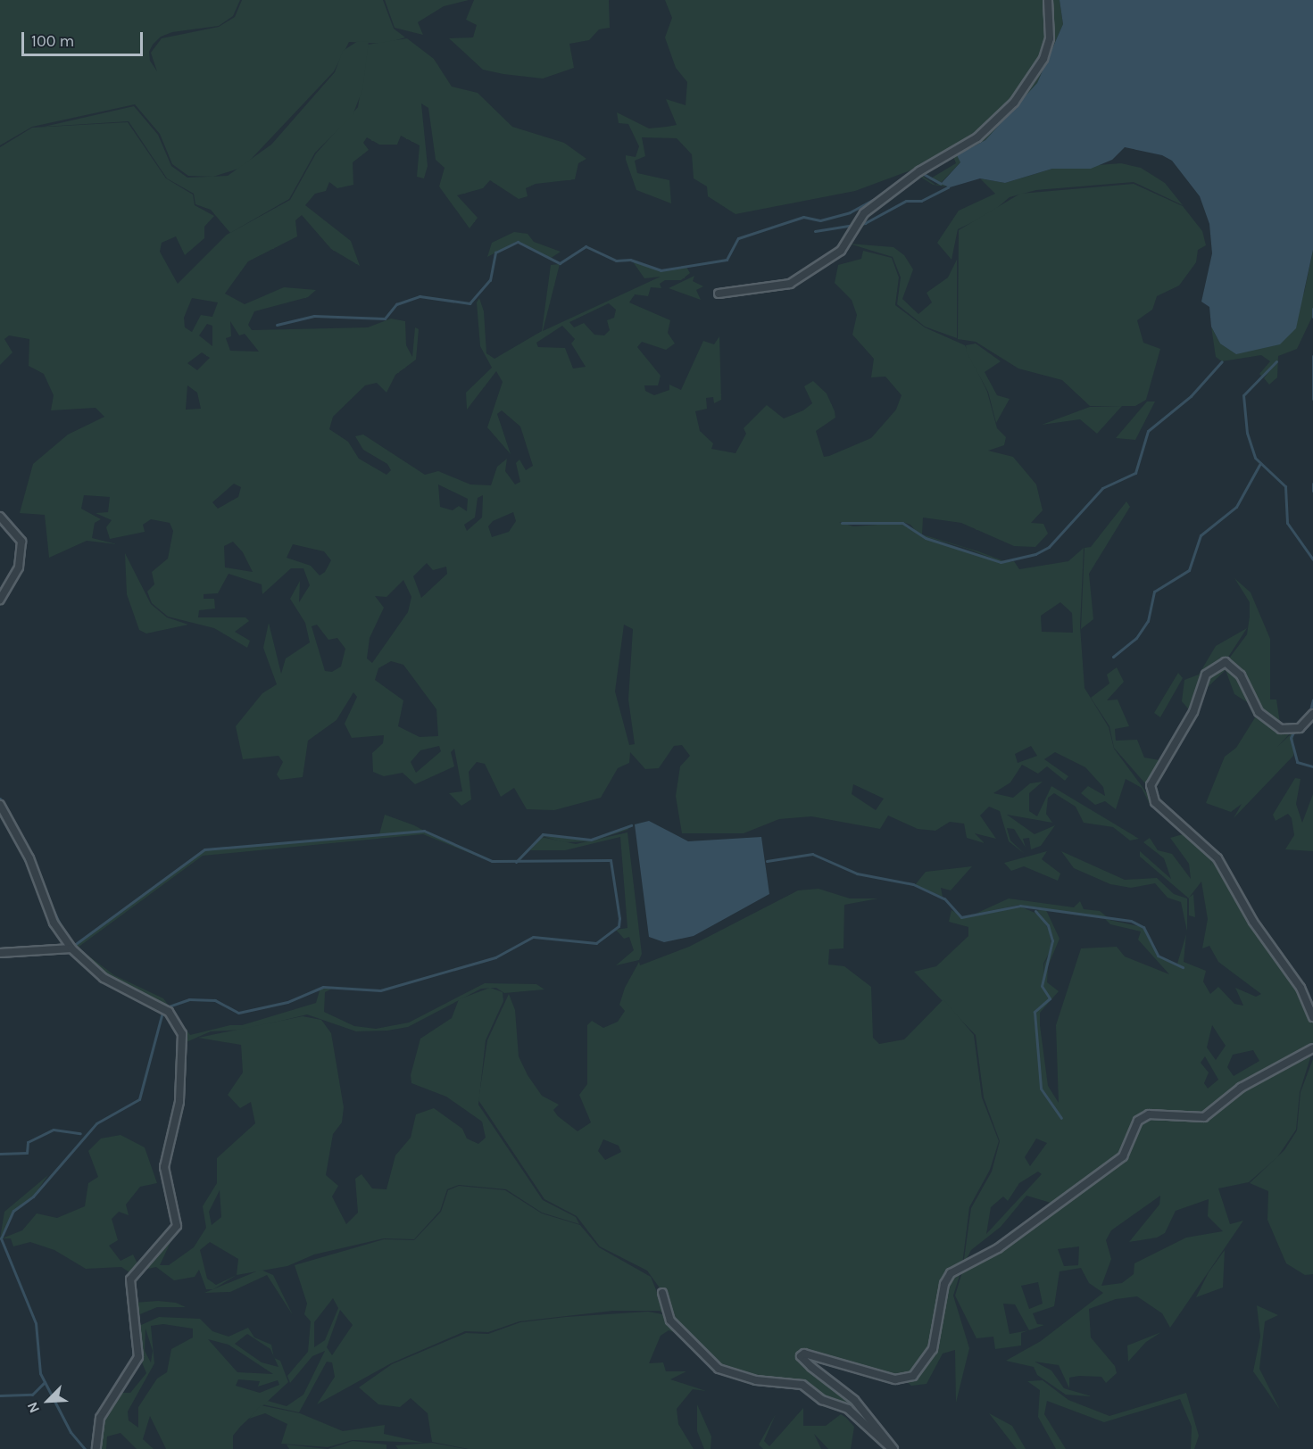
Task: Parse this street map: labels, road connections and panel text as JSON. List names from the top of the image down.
{
  "scale_bar": "100 m",
  "north": "bottom left"
}
